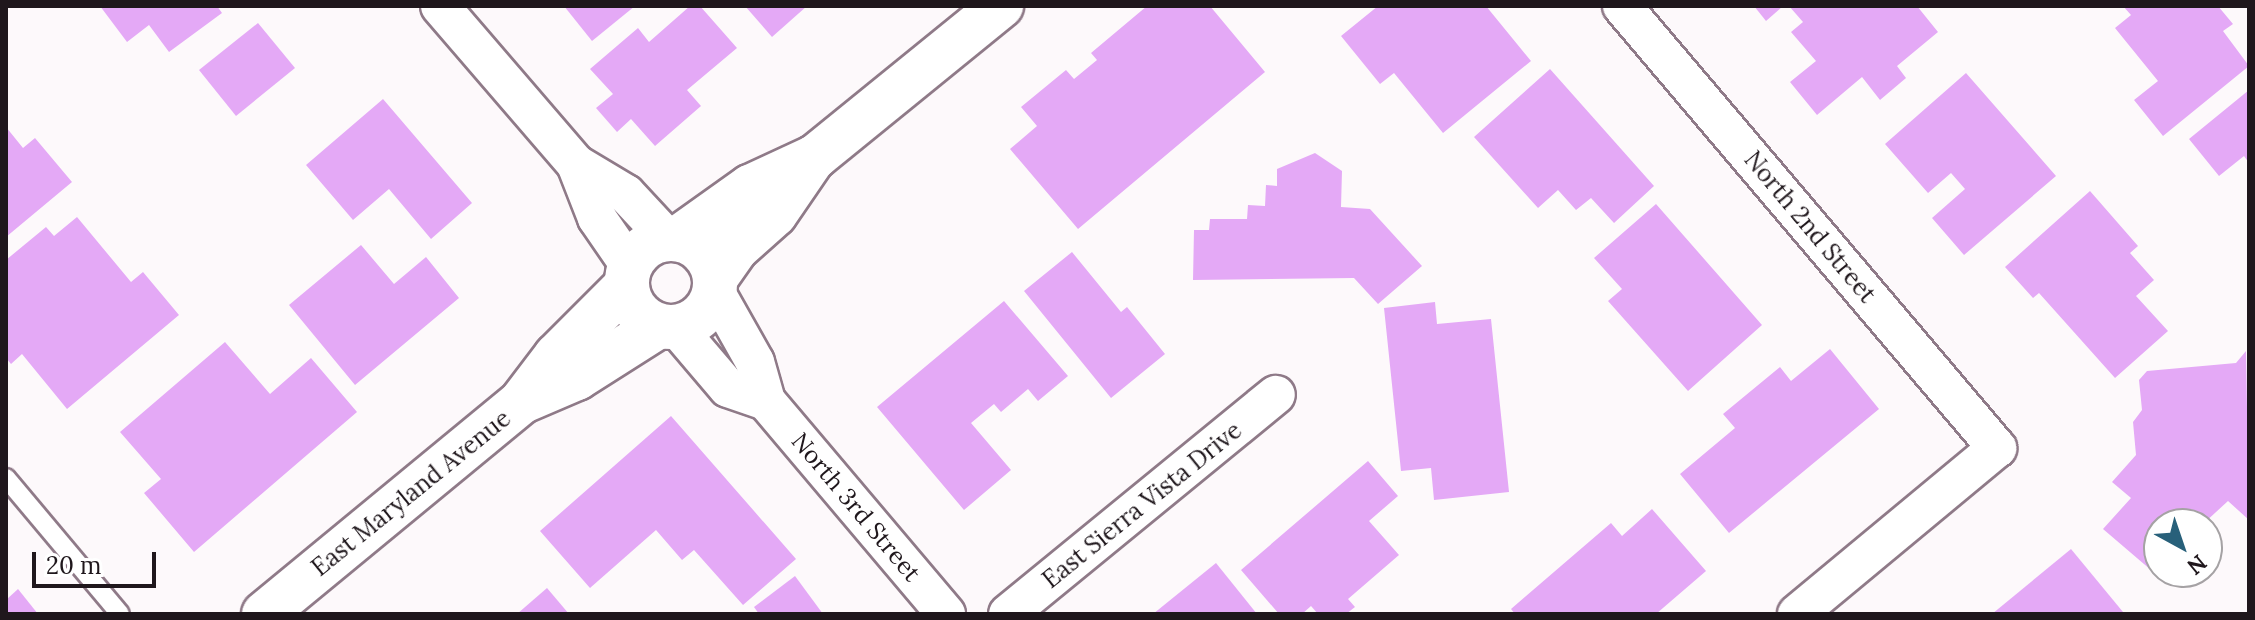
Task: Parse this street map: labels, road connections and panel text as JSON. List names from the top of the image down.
{
  "streets": {
    "street": [
      "North 2nd Street",
      "East Maryland Avenue",
      "East Sierra Vista Drive",
      "North 3rd Street"
    ]
  },
  "crossings": [
    ["East Maryland Avenue", "North 3rd Street"]
  ],
  "scale_bar": "20 m",
  "north": "bottom right"
}
